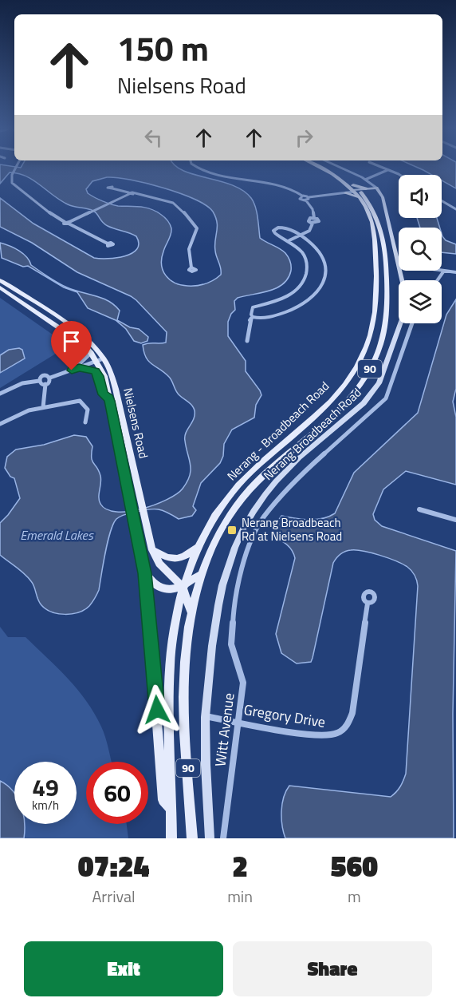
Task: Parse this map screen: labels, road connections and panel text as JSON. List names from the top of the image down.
{
  "streets": {
    "main road": ["90", "Nielsens Road", "Nerang - Broadbeach Road"],
    "street": ["Nerang Broadbeach Road", "Gregory Drive", "Witt Avenue"]
  },
  "crossings": [
    ["Nielsens Road", "Nerang - Broadbeach Road"],
    ["Nerang Broadbeach Road", "Gregory Drive"],
    ["Gregory Drive", "Witt Avenue"]
  ],
  "water": ["Emerald Lakes"],
  "places": {
    "transit": ["Nerang Broadbeach Rd at Nielsens Road"]
  },
  "page": {
    "turn": ["150 m", "Nielsens Road"],
    "speed": "49 km/h",
    "limit": "60",
    "eta": [
      "07:24",
      "Arrival",
      "2",
      "min",
      "560",
      "m"
    ],
    "buttons": ["Exit", "Share"]
  }
}
